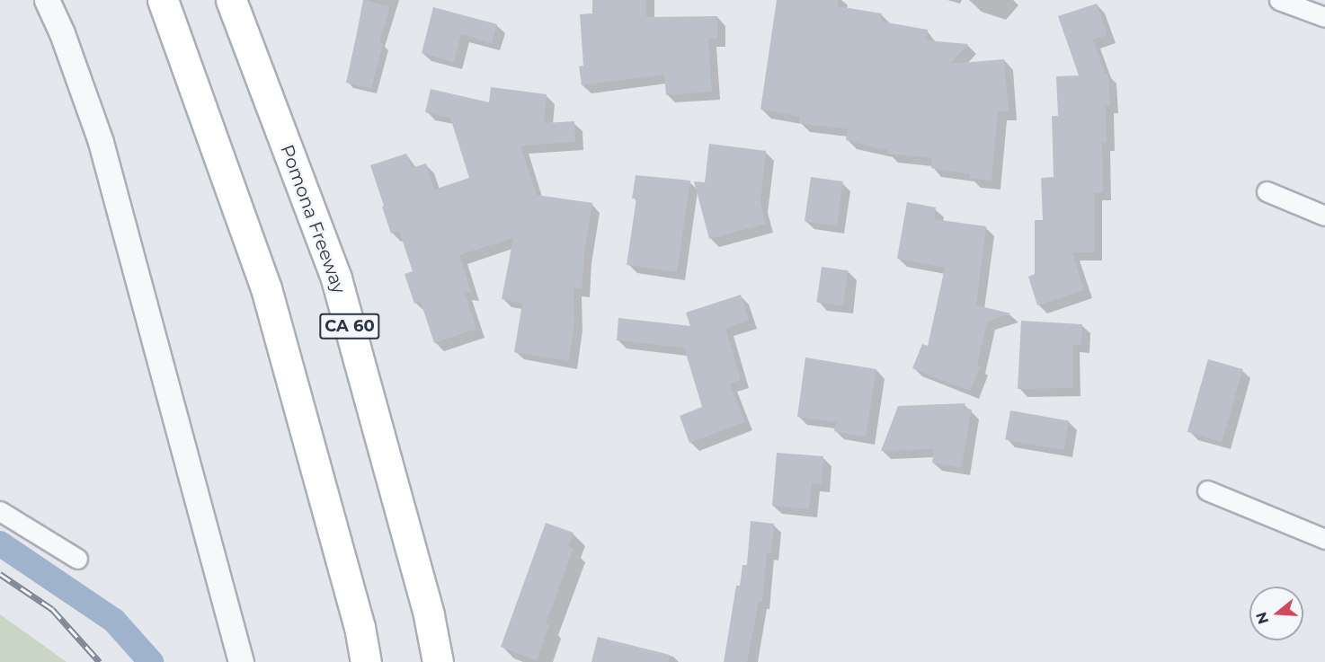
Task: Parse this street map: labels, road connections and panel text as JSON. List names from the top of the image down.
{
  "streets": {
    "highway": ["Pomona Freeway", "CA 60"]
  },
  "north": "left"
}
